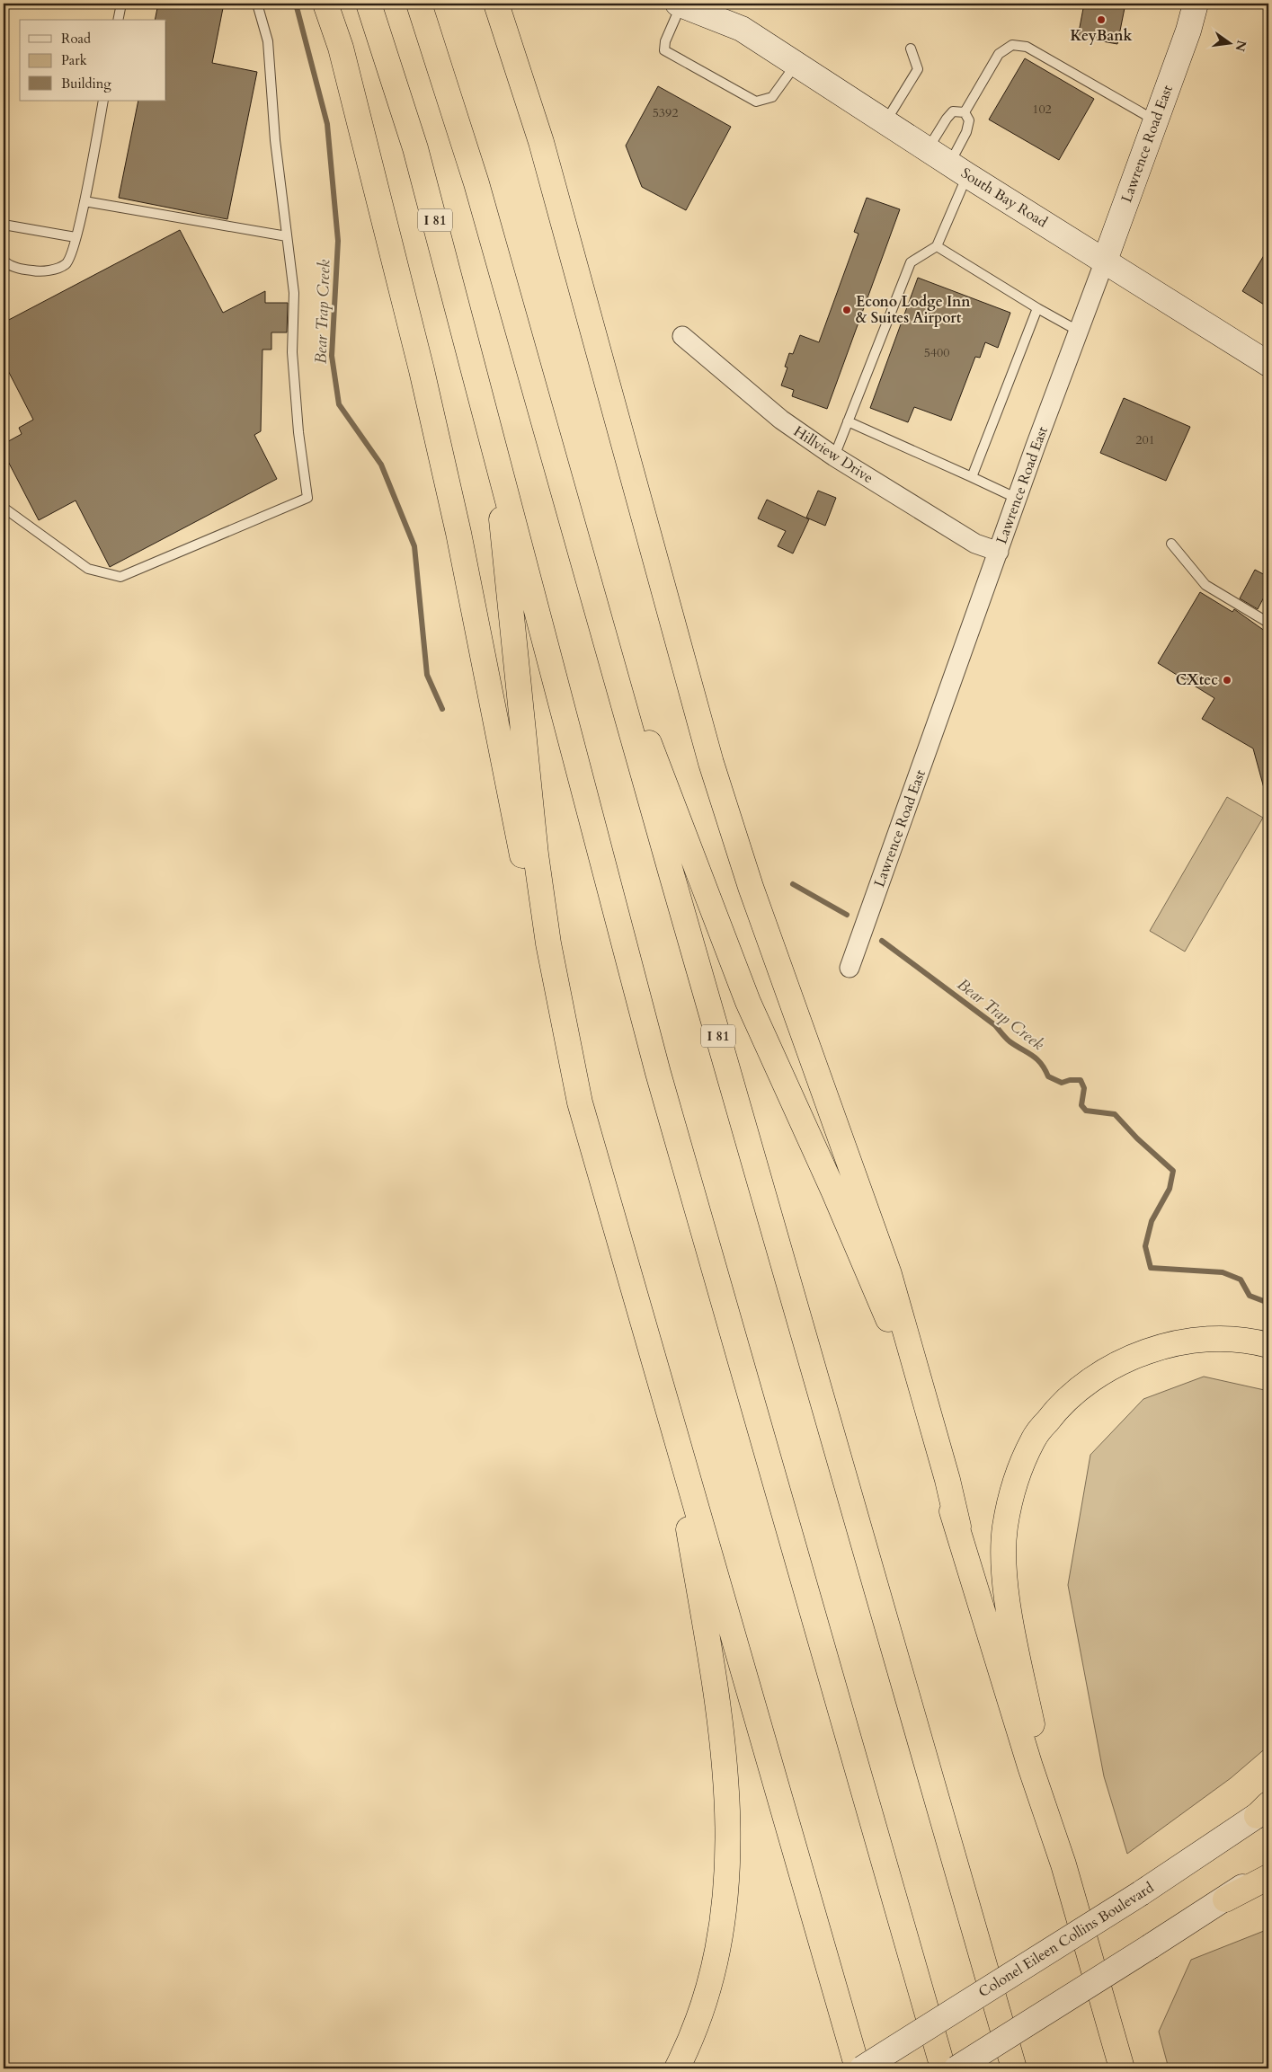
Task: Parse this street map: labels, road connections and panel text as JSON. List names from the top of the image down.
{
  "streets": {
    "highway": ["I 81"],
    "main road": ["Lawrence Road East", "South Bay Road", "Colonel Eileen Collins Boulevard"],
    "street": ["Hillview Drive"]
  },
  "crossings": [
    ["Lawrence Road East", "South Bay Road"],
    ["Lawrence Road East", "Hillview Drive"]
  ],
  "water": ["Bear Trap Creek"],
  "places": ["KeyBank", "Econo Lodge Inn & Suites Airport", "CXtec"],
  "house_numbers": [
    "102",
    "5392",
    "5400",
    "201"
  ],
  "legend": ["Road", "Park", "Building"],
  "north": "right"
}
